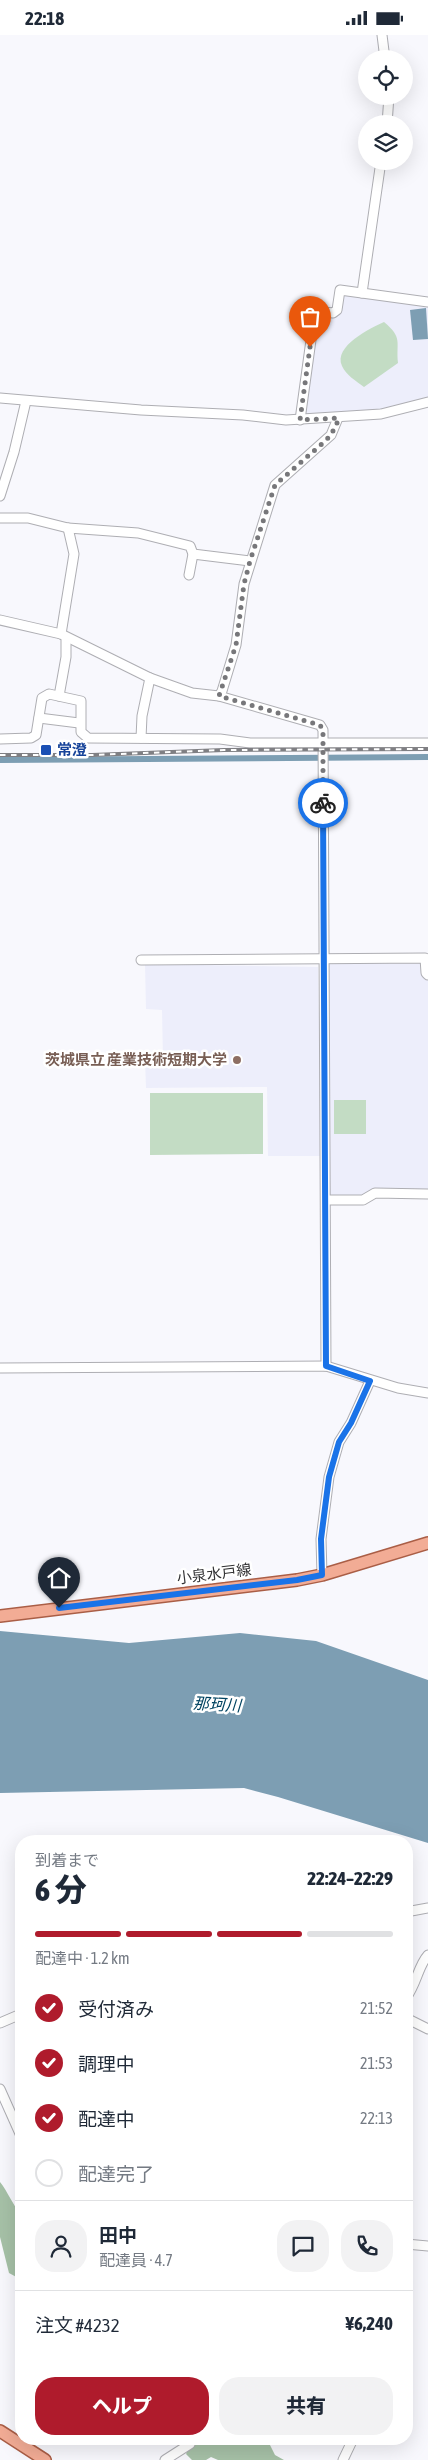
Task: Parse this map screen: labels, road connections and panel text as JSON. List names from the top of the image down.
{
  "streets": {
    "main road": ["小泉水戸線"]
  },
  "water": ["那珂川"],
  "places": {
    "transit": ["常澄"],
    "other": ["茨城県立 産業技術短期大学"]
  },
  "page": {
    "status": "22:18",
    "heading": ["6 分", "到着まで", "22:24–22:29"],
    "panel": [
      "田中",
      "配達員 · 4.7",
      "注文 #4232",
      "¥6,240"
    ],
    "bar": "配達中 · 1.2 km",
    "list": [
      ["受付済み", "21:52"],
      ["調理中", "21:53"],
      ["配達中", "22:13"],
      "配達完了"
    ],
    "buttons": ["ヘルプ", "共有"]
  }
}
